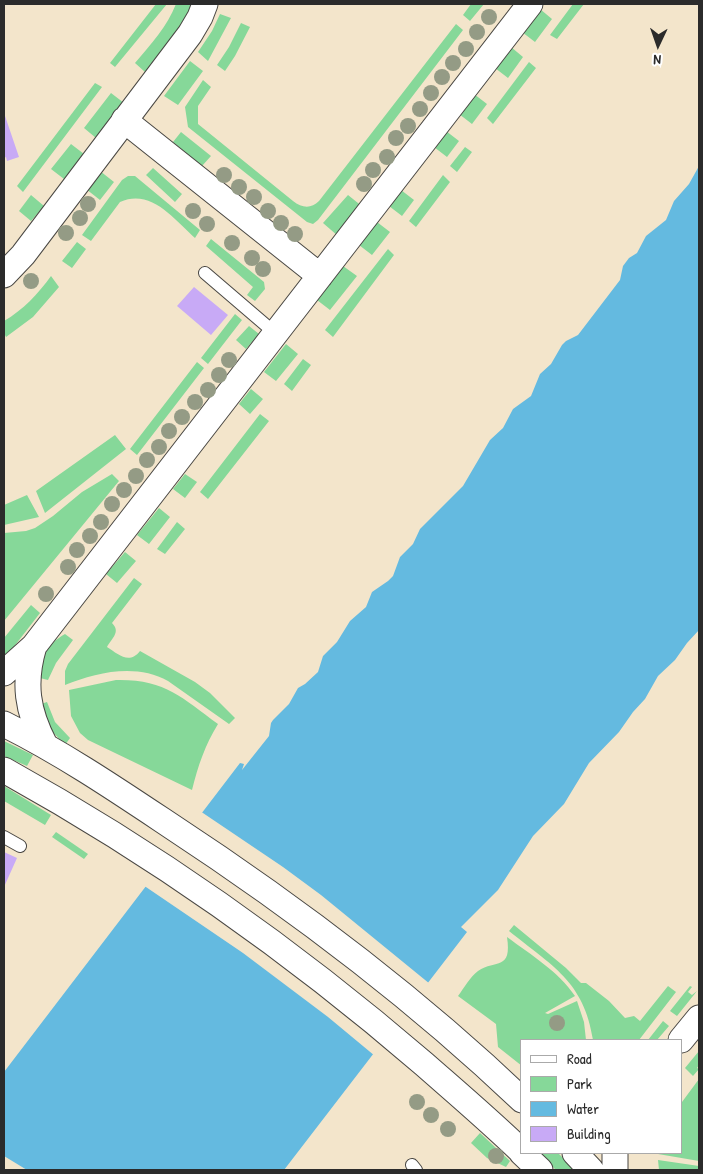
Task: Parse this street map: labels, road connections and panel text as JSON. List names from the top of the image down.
{
  "legend": [
    "Road",
    "Park",
    "Water",
    "Building"
  ],
  "north": "bottom"
}
